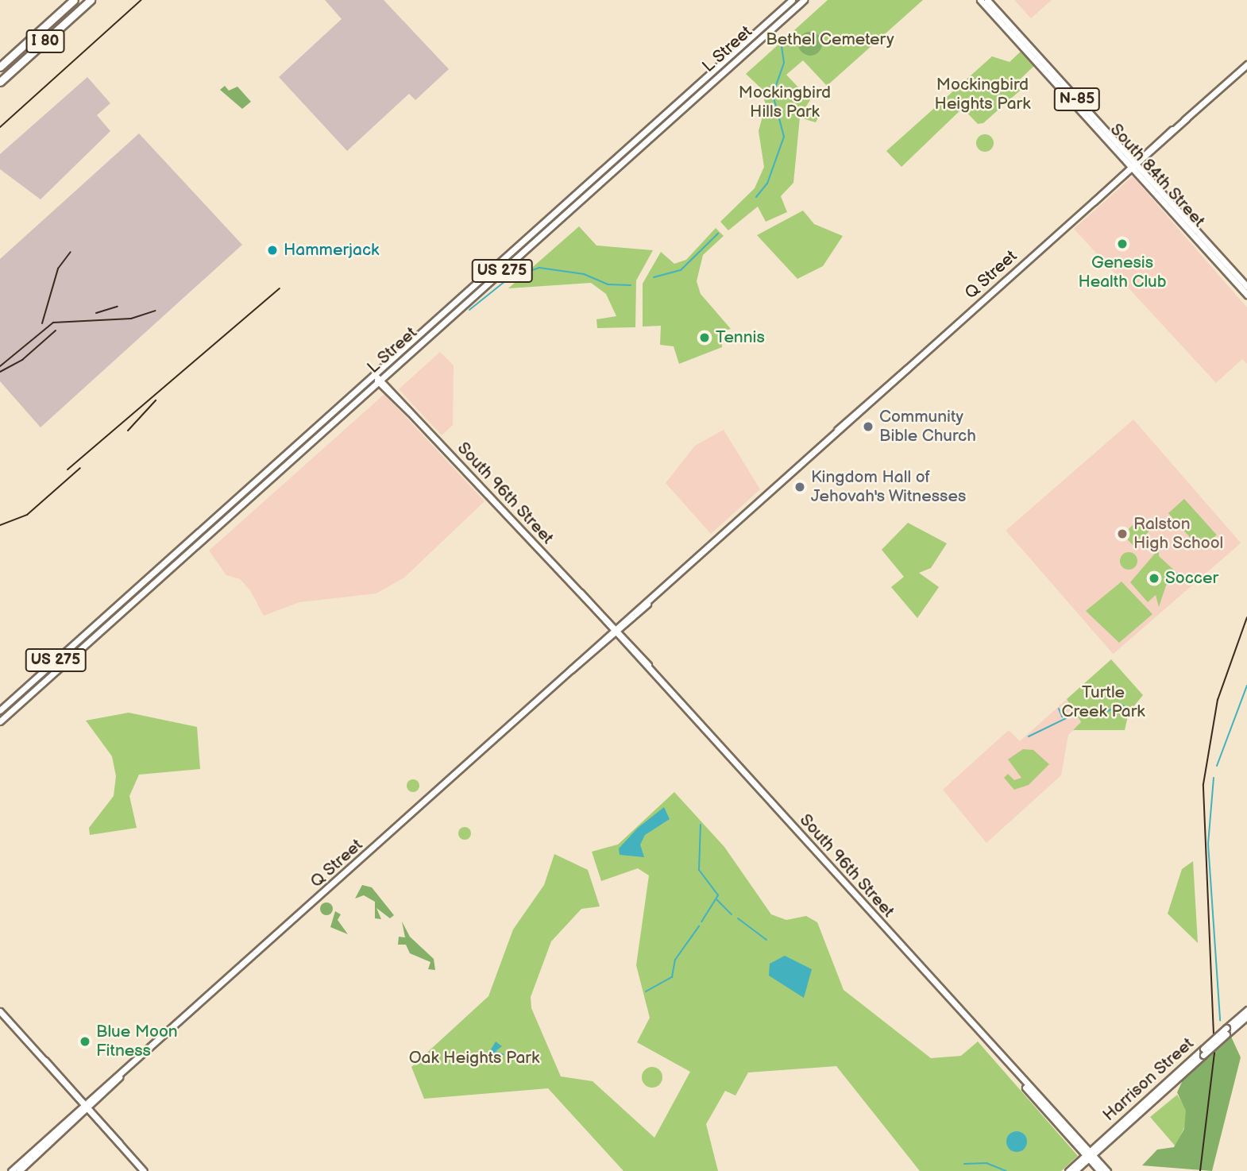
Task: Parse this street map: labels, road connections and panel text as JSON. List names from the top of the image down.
{
  "streets": {
    "highway": ["I 80"],
    "main road": [
      "L Street",
      "N-85",
      "South 84th Street",
      "US 275",
      "Q Street",
      "South 96th Street",
      "Harrison Street"
    ]
  },
  "crossings": [
    ["L Street", "South 96th Street"],
    ["South 84th Street", "Q Street"],
    ["Q Street", "South 96th Street"],
    ["South 96th Street", "Harrison Street"]
  ],
  "parks": [
    "Bethel Cemetery",
    "Mockingbird Heights Park",
    "Mockingbird Hills Park",
    "Turtle Creek Park",
    "Oak Heights Park"
  ],
  "places": [
    "Genesis Health Club",
    "Hammerjack",
    "Tennis",
    "Community Bible Church",
    "Kingdom Hall of Jehovah's Witnesses",
    "Ralston High School",
    "Soccer",
    "Blue Moon Fitness"
  ]
}
